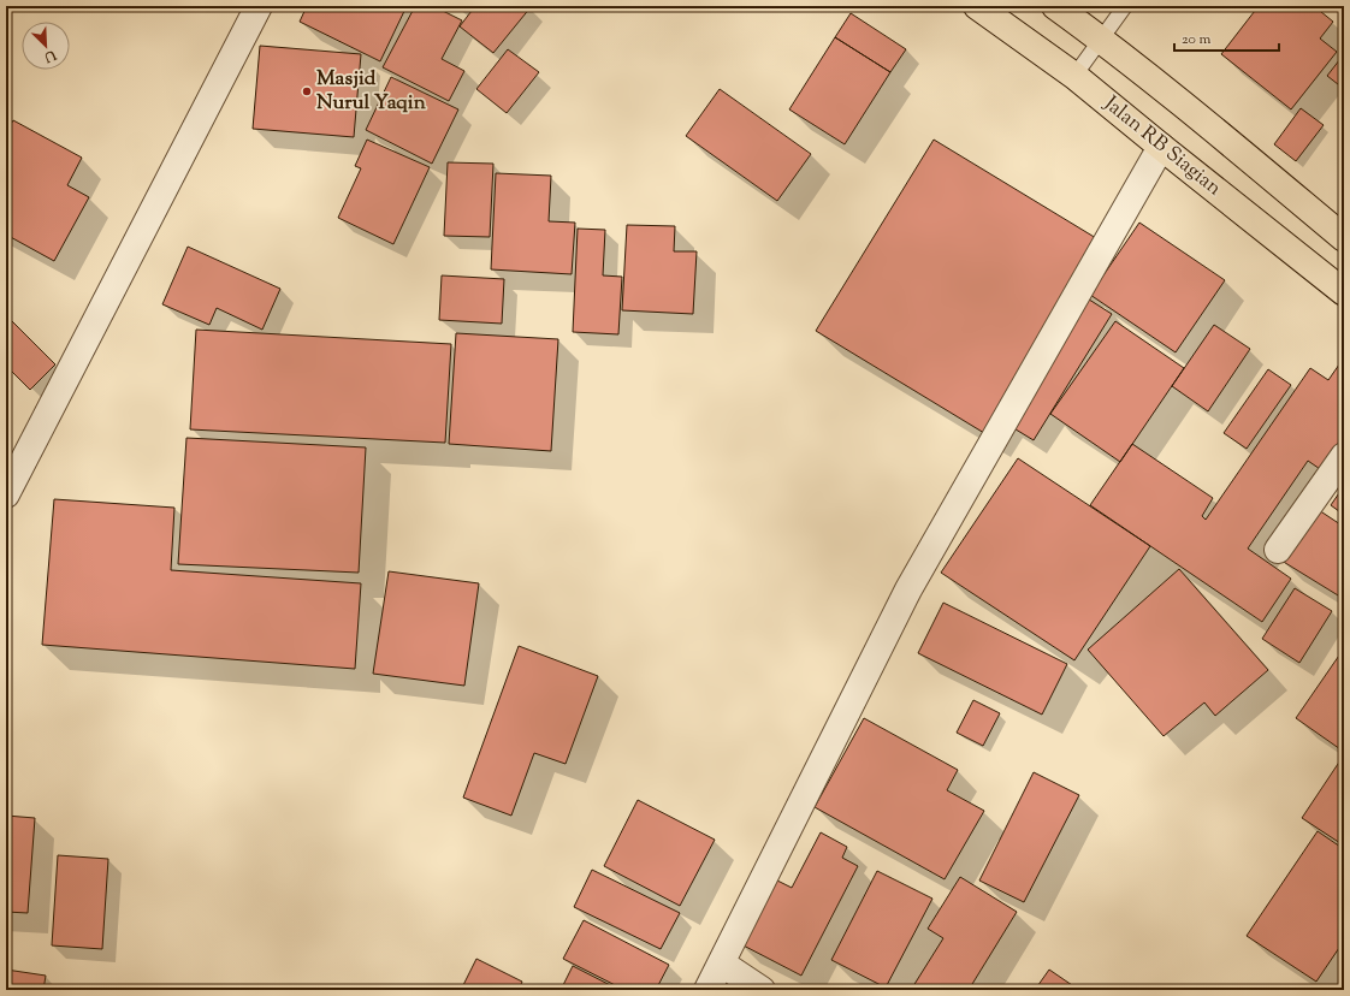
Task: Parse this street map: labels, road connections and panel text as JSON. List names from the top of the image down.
{
  "streets": {
    "highway": ["Jalan RB Siagian"]
  },
  "places": ["Masjid Nurul Yaqin"],
  "scale_bar": "20 m",
  "north": "bottom right"
}
